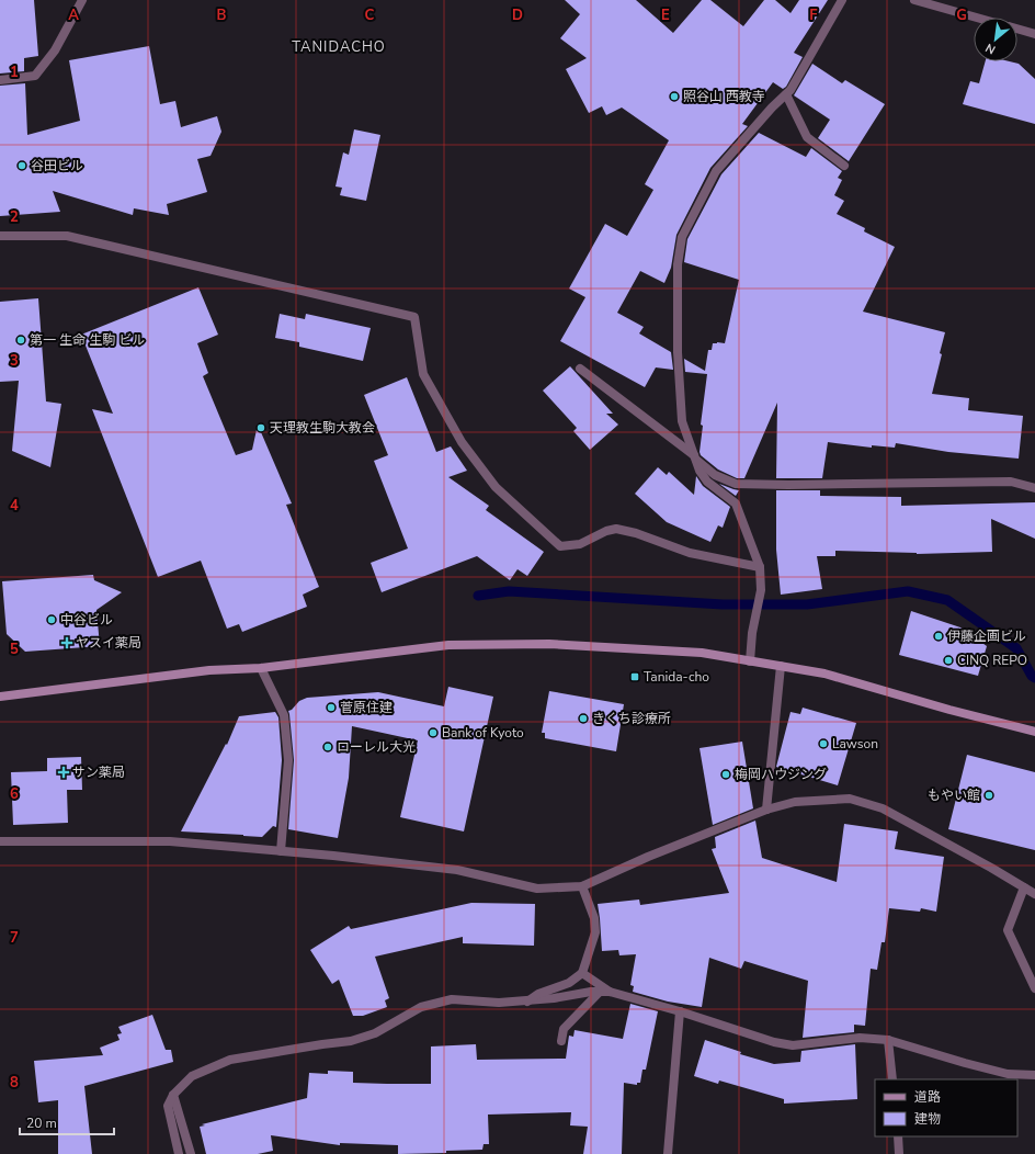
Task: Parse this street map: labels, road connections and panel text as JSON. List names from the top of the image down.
{
  "districts": ["TANIDACHO"],
  "places": {
    "other": [
      "照谷山 西教寺",
      "谷田ビル",
      "第一 生命 生駒 ビル",
      "天理教生駒大教会",
      "中谷ビル",
      "伊藤企画ビル",
      "CINQ REPO",
      "菅原住建",
      "きくち診療所",
      "Bank of Kyoto",
      "Lawson",
      "ローレル大光",
      "梅岡ハウジング",
      "もやい館"
    ],
    "health": ["ヤスイ薬局", "サン薬局"],
    "transit": ["Tanida-cho"]
  },
  "legend": ["道路", "建物"],
  "scale_bar": "20 m",
  "north": "bottom left",
  "grid": {
    "columns": [
      "A",
      "B",
      "C",
      "D",
      "E",
      "F",
      "G"
    ],
    "rows": [
      "1",
      "2",
      "3",
      "4",
      "5",
      "6",
      "7",
      "8"
    ]
  }
}
